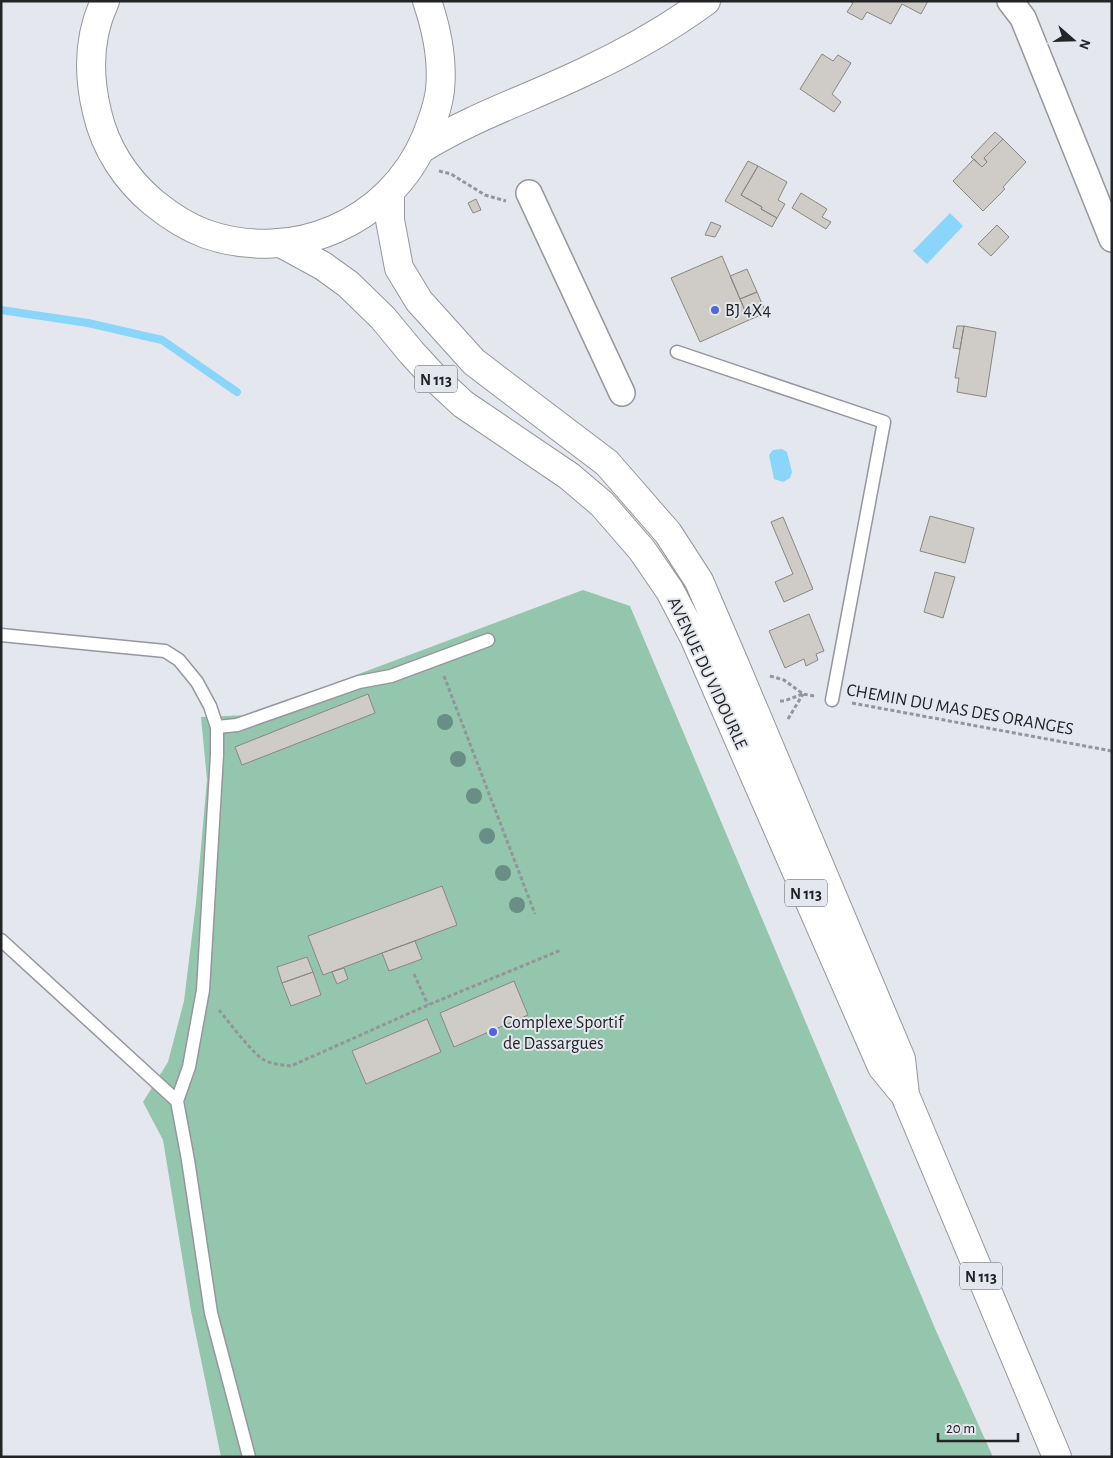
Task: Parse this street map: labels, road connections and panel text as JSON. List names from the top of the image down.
{
  "streets": {
    "main road": ["N 113", "AVENUE DU VIDOURLE"],
    "path": ["CHEMIN DU MAS DES ORANGES"]
  },
  "places": ["BJ 4X4", "Complexe Sportif de Dassargues"],
  "scale_bar": "20 m",
  "north": "right"
}
